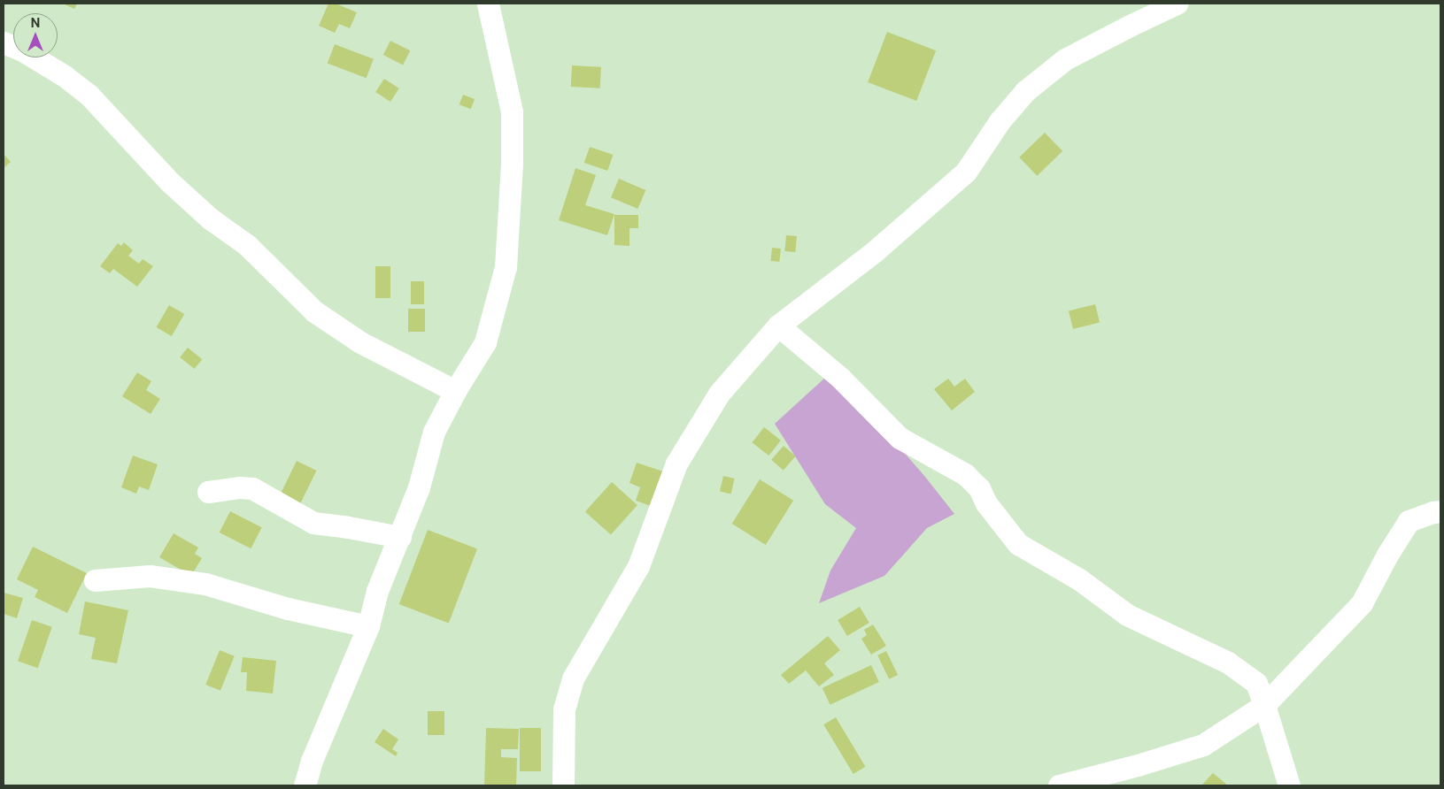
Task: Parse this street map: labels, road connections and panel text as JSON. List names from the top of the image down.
{
  "north": "top"
}
